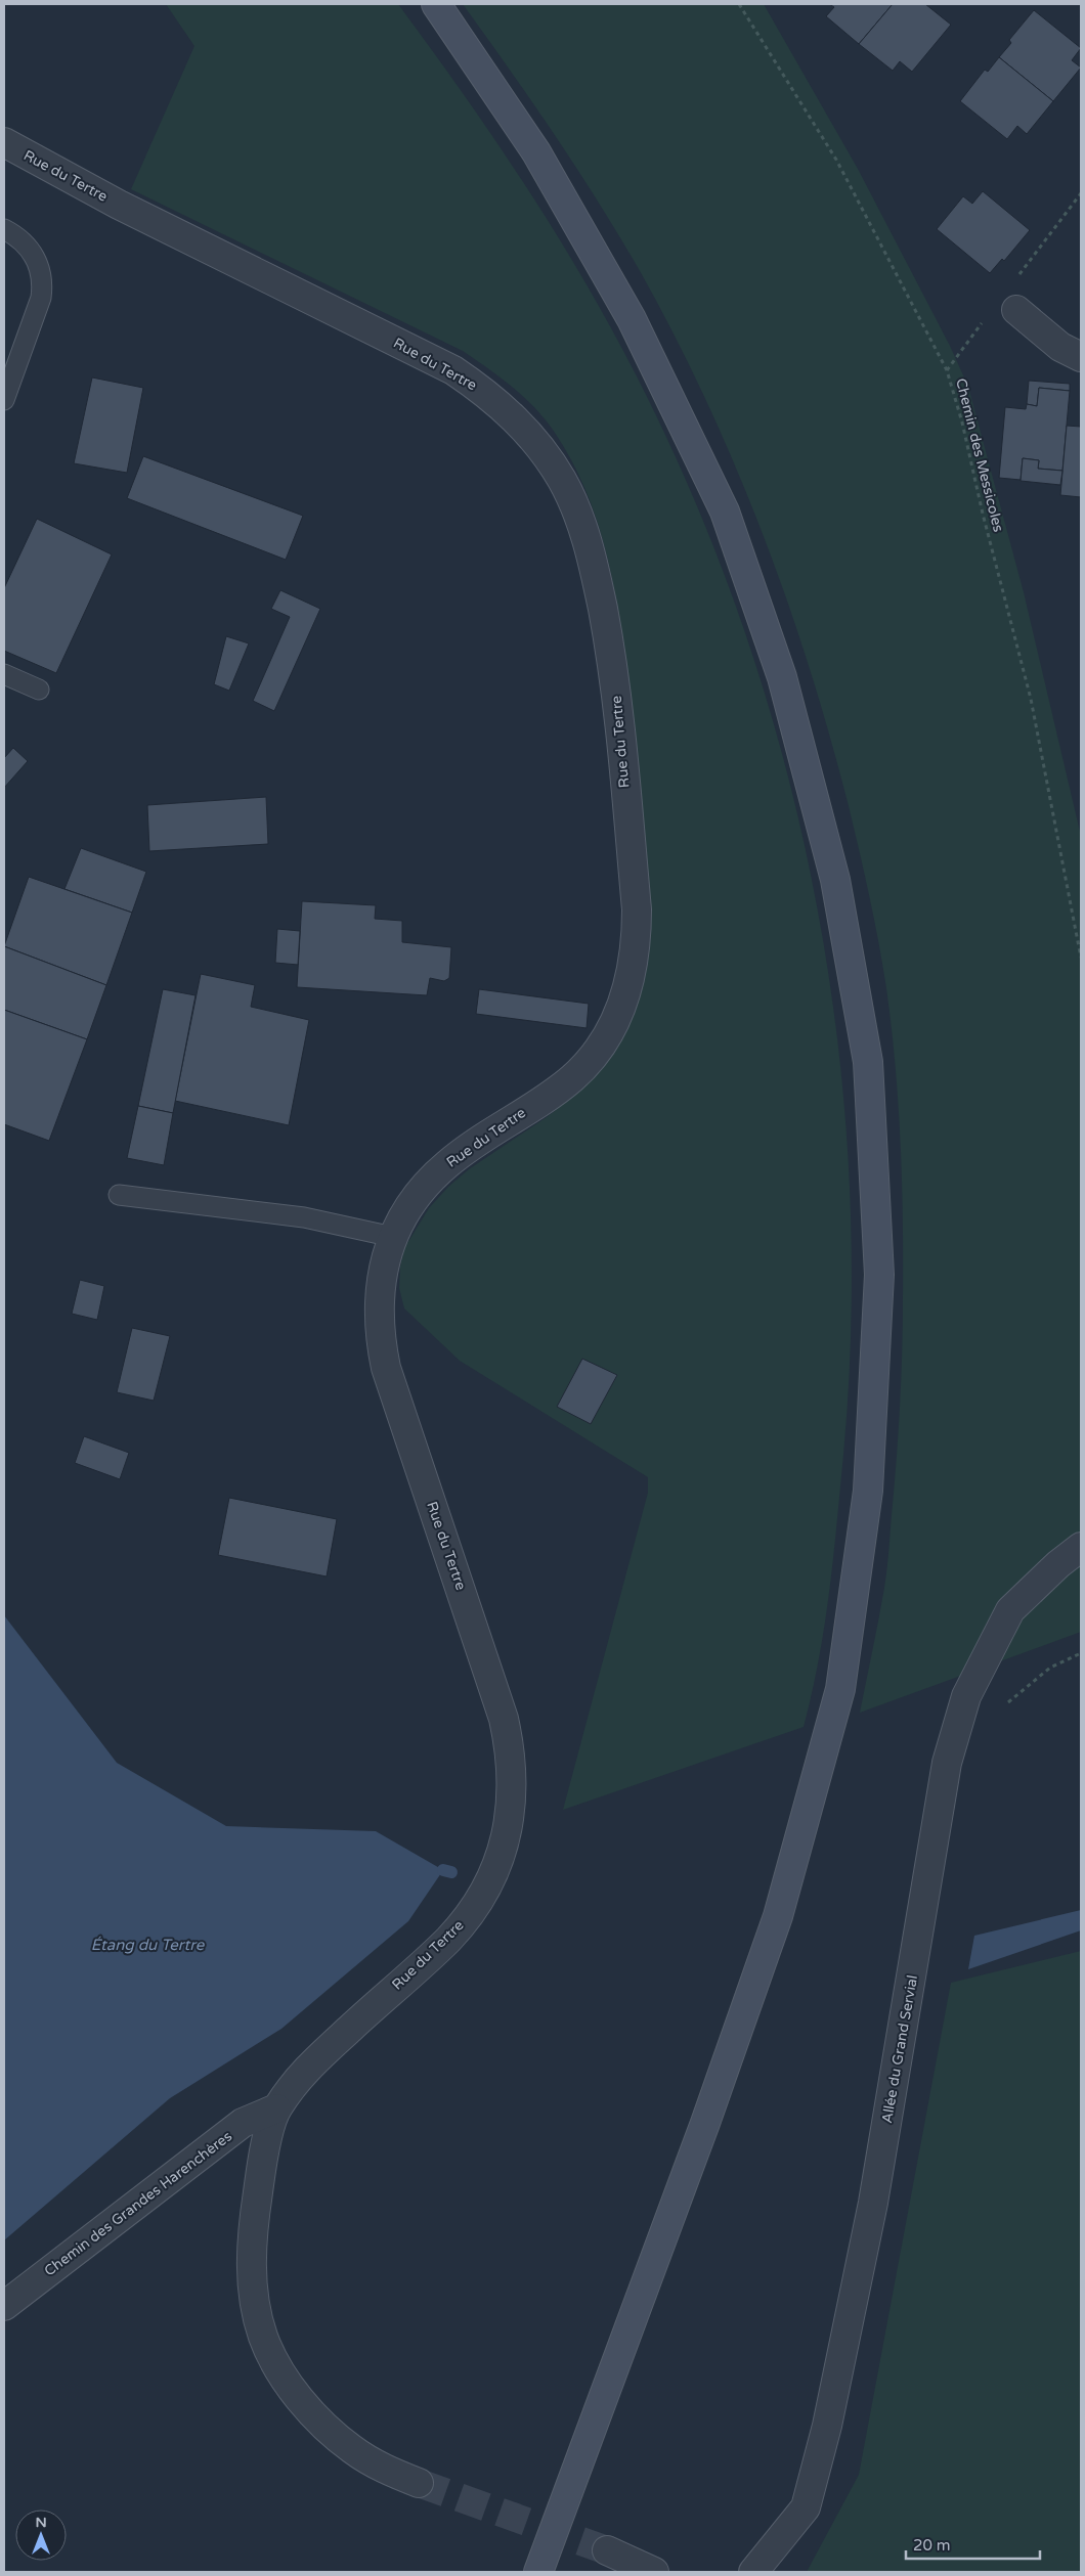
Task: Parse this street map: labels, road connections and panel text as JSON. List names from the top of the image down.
{
  "streets": {
    "street": ["Rue du Tertre", "Allée du Grand Servial", "Chemin des Grandes Harenchères"],
    "path": ["Chemin des Messicoles"]
  },
  "crossings": [
    ["Rue du Tertre", "Chemin des Grandes Harenchères"]
  ],
  "water": ["Étang du Tertre"],
  "scale_bar": "20 m",
  "north": "top"
}
